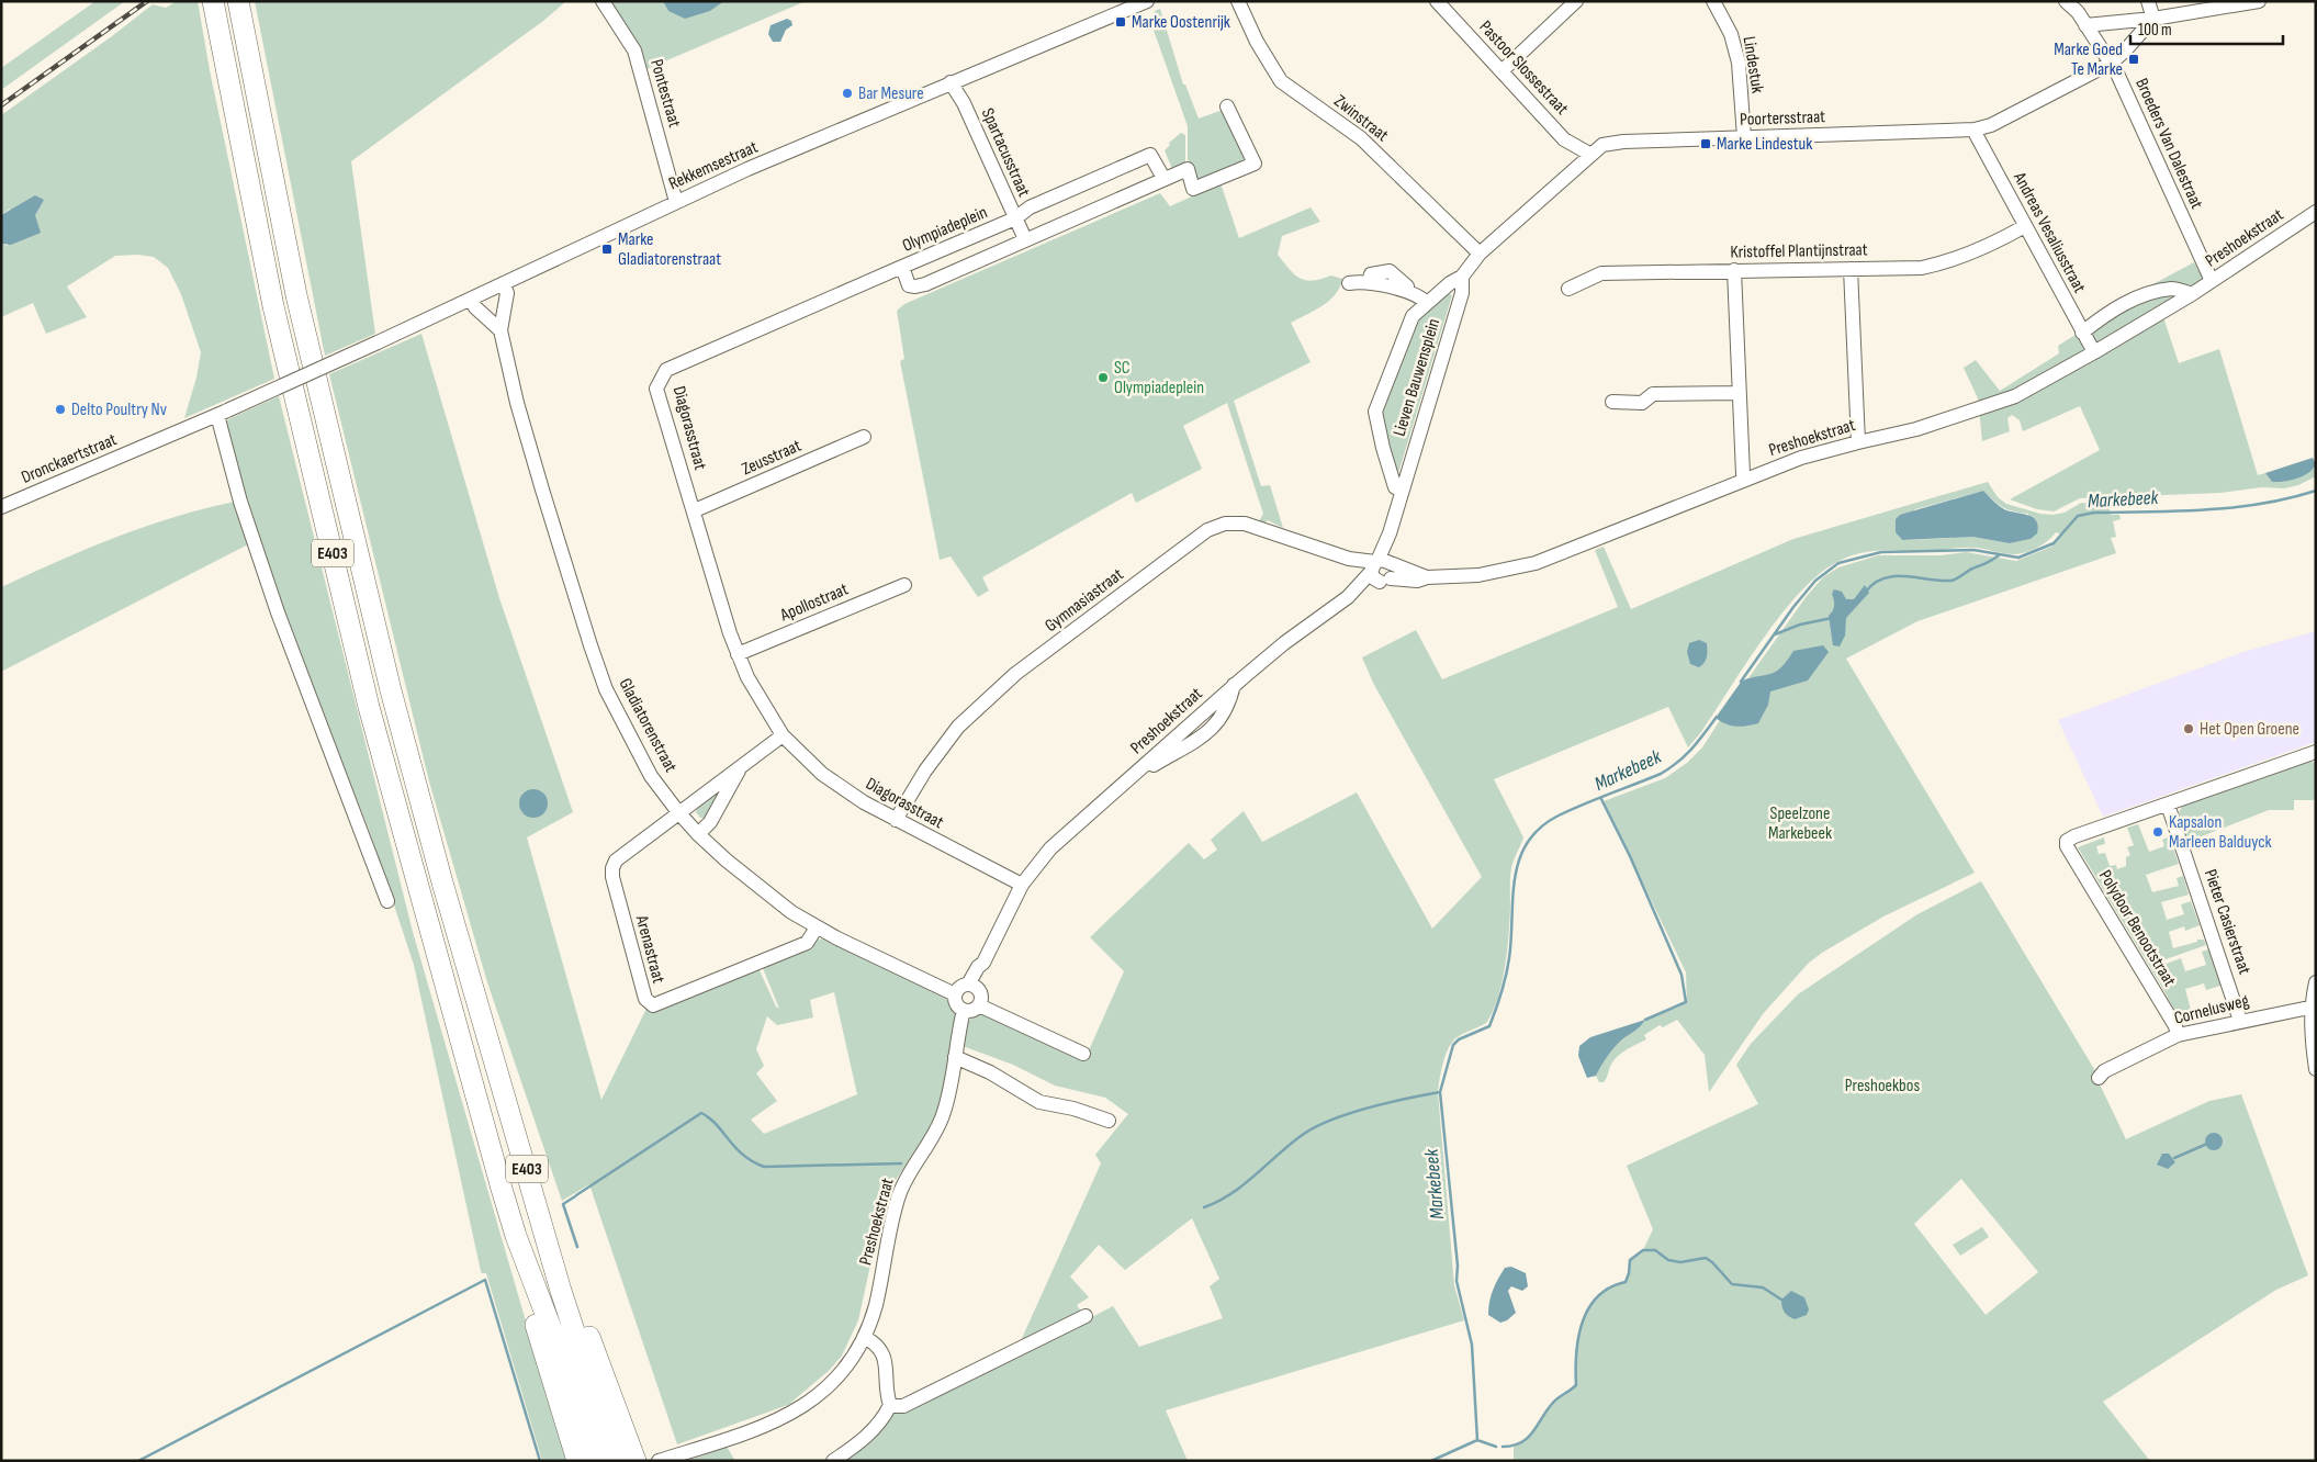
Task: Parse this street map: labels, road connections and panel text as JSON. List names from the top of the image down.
{
  "streets": {
    "highway": ["E403"],
    "street": [
      "Lindestuk",
      "Pastoor Slossestraat",
      "Pontestraat",
      "Zwinstraat",
      "Poortersstraat",
      "Broeders Van Dalestraat",
      "Spartacusstraat",
      "Rekkemsestraat",
      "Olympiadeplein",
      "Andreas Vesaliusstraat",
      "Preshoekstraat",
      "Kristoffel Plantijnstraat",
      "Lieven Bauwensplein",
      "Diagorasstraat",
      "Zeusstraat",
      "Dronckaertstraat",
      "Gymnasiastraat",
      "Apollostraat",
      "Gladiatorenstraat",
      "Pieter Casierstraat",
      "Polydoor Benootstraat",
      "Arenastraat",
      "Cornelusweg"
    ]
  },
  "crossings": [
    ["Lindestuk", "Poortersstraat"],
    ["Pastoor Slossestraat", "Poortersstraat"],
    ["Pontestraat", "Rekkemsestraat"],
    ["Zwinstraat", "Poortersstraat"],
    ["Zwinstraat", "Lieven Bauwensplein"],
    ["Poortersstraat", "Broeders Van Dalestraat"],
    ["Poortersstraat", "Andreas Vesaliusstraat"],
    ["Poortersstraat", "Lieven Bauwensplein"],
    ["Broeders Van Dalestraat", "Preshoekstraat"],
    ["Spartacusstraat", "Rekkemsestraat"],
    ["Spartacusstraat", "Olympiadeplein"],
    ["Rekkemsestraat", "Dronckaertstraat"],
    ["Rekkemsestraat", "Gladiatorenstraat"],
    ["Olympiadeplein", "Diagorasstraat"],
    ["Andreas Vesaliusstraat", "Preshoekstraat"],
    ["Andreas Vesaliusstraat", "Kristoffel Plantijnstraat"],
    ["Preshoekstraat", "Lieven Bauwensplein"],
    ["Preshoekstraat", "Diagorasstraat"],
    ["Preshoekstraat", "Gymnasiastraat"],
    ["Preshoekstraat", "Gladiatorenstraat"],
    ["Lieven Bauwensplein", "Gymnasiastraat"],
    ["Diagorasstraat", "Zeusstraat"],
    ["Diagorasstraat", "Gymnasiastraat"],
    ["Diagorasstraat", "Apollostraat"],
    ["Gladiatorenstraat", "Arenastraat"],
    ["Pieter Casierstraat", "Polydoor Benootstraat"],
    ["Pieter Casierstraat", "Cornelusweg"],
    ["Polydoor Benootstraat", "Cornelusweg"]
  ],
  "water": ["Markebeek"],
  "parks": ["Speelzone Markebeek", "Preshoekbos"],
  "places": {
    "transit": [
      "Marke Oostenrijk",
      "Marke Goed Te Marke",
      "Marke Lindestuk",
      "Marke Gladiatorenstraat"
    ],
    "other": [
      "Bar Mesure",
      "SC Olympiadeplein",
      "Delto Poultry Nv",
      "Het Open Groene",
      "Kapsalon Marleen Balduyck"
    ]
  },
  "scale_bar": "100 m"
}
